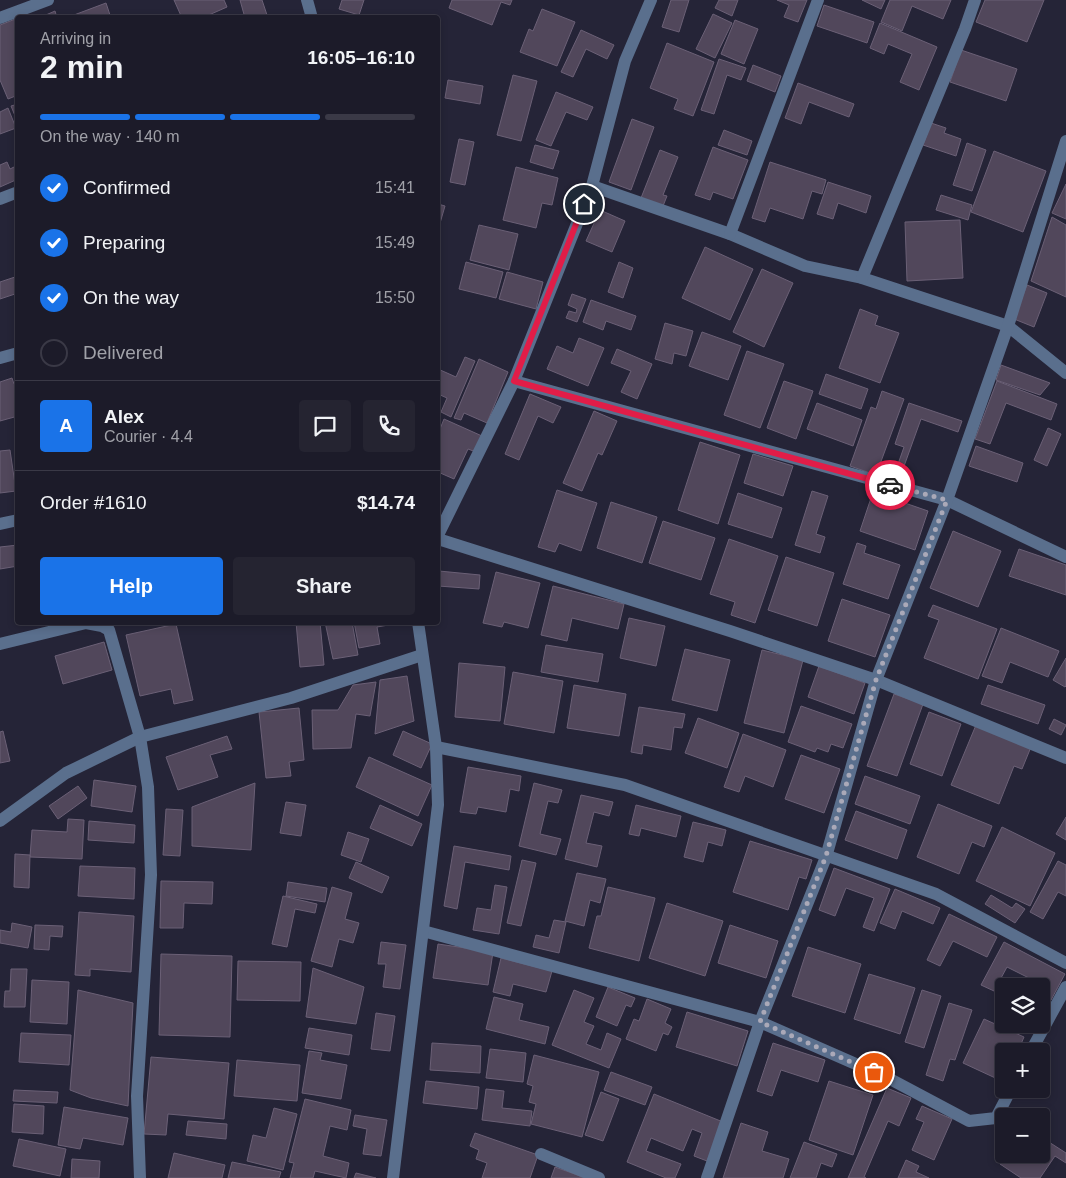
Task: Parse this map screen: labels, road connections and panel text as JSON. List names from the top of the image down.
{
  "page": {
    "heading": ["2 min", "Arriving in", "16:05–16:10"],
    "panel": [
      "Alex",
      "Courier · 4.4",
      "Order #1610",
      "$14.74"
    ],
    "bar": "On the way · 140 m",
    "list": [
      ["Confirmed", "15:41"],
      ["Preparing", "15:49"],
      ["On the way", "15:50"],
      "Delivered"
    ],
    "round": "A",
    "buttons": ["Help", "Share"],
    "map_buttons": ["+", "−"]
  }
}
